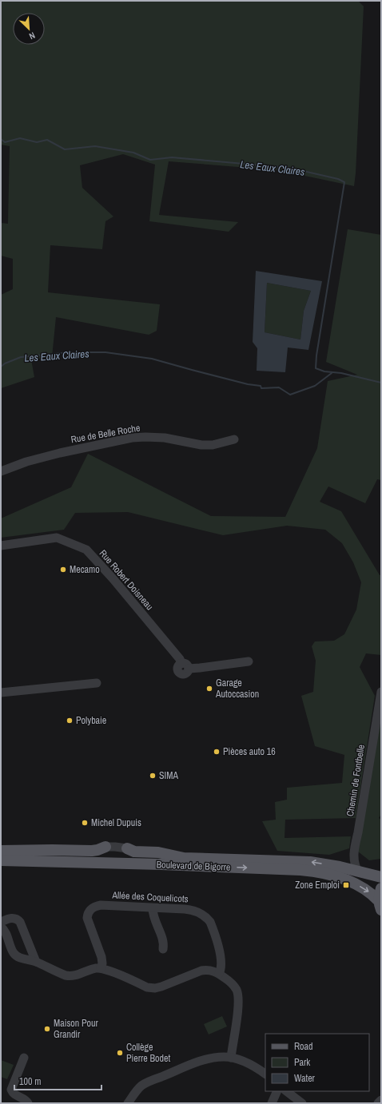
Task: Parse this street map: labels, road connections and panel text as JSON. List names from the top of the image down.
{
  "streets": {
    "main road": ["Boulevard de Bigorre"],
    "street": [
      "Rue de Belle Roche",
      "Rue Robert Doisneau",
      "Chemin de Fontbelle",
      "Allée des Coquelicots"
    ]
  },
  "water": ["Les Eaux Claires"],
  "places": {
    "other": [
      "Mecamo",
      "Garage Autoccasion",
      "Polybaie",
      "Pièces auto 16",
      "SIMA",
      "Michel Dupuis",
      "Maison Pour Grandir",
      "Collège Pierre Bodet"
    ],
    "transit": ["Zone Emploi"]
  },
  "legend": ["Road", "Park", "Water"],
  "scale_bar": "100 m",
  "north": "bottom right"
}
